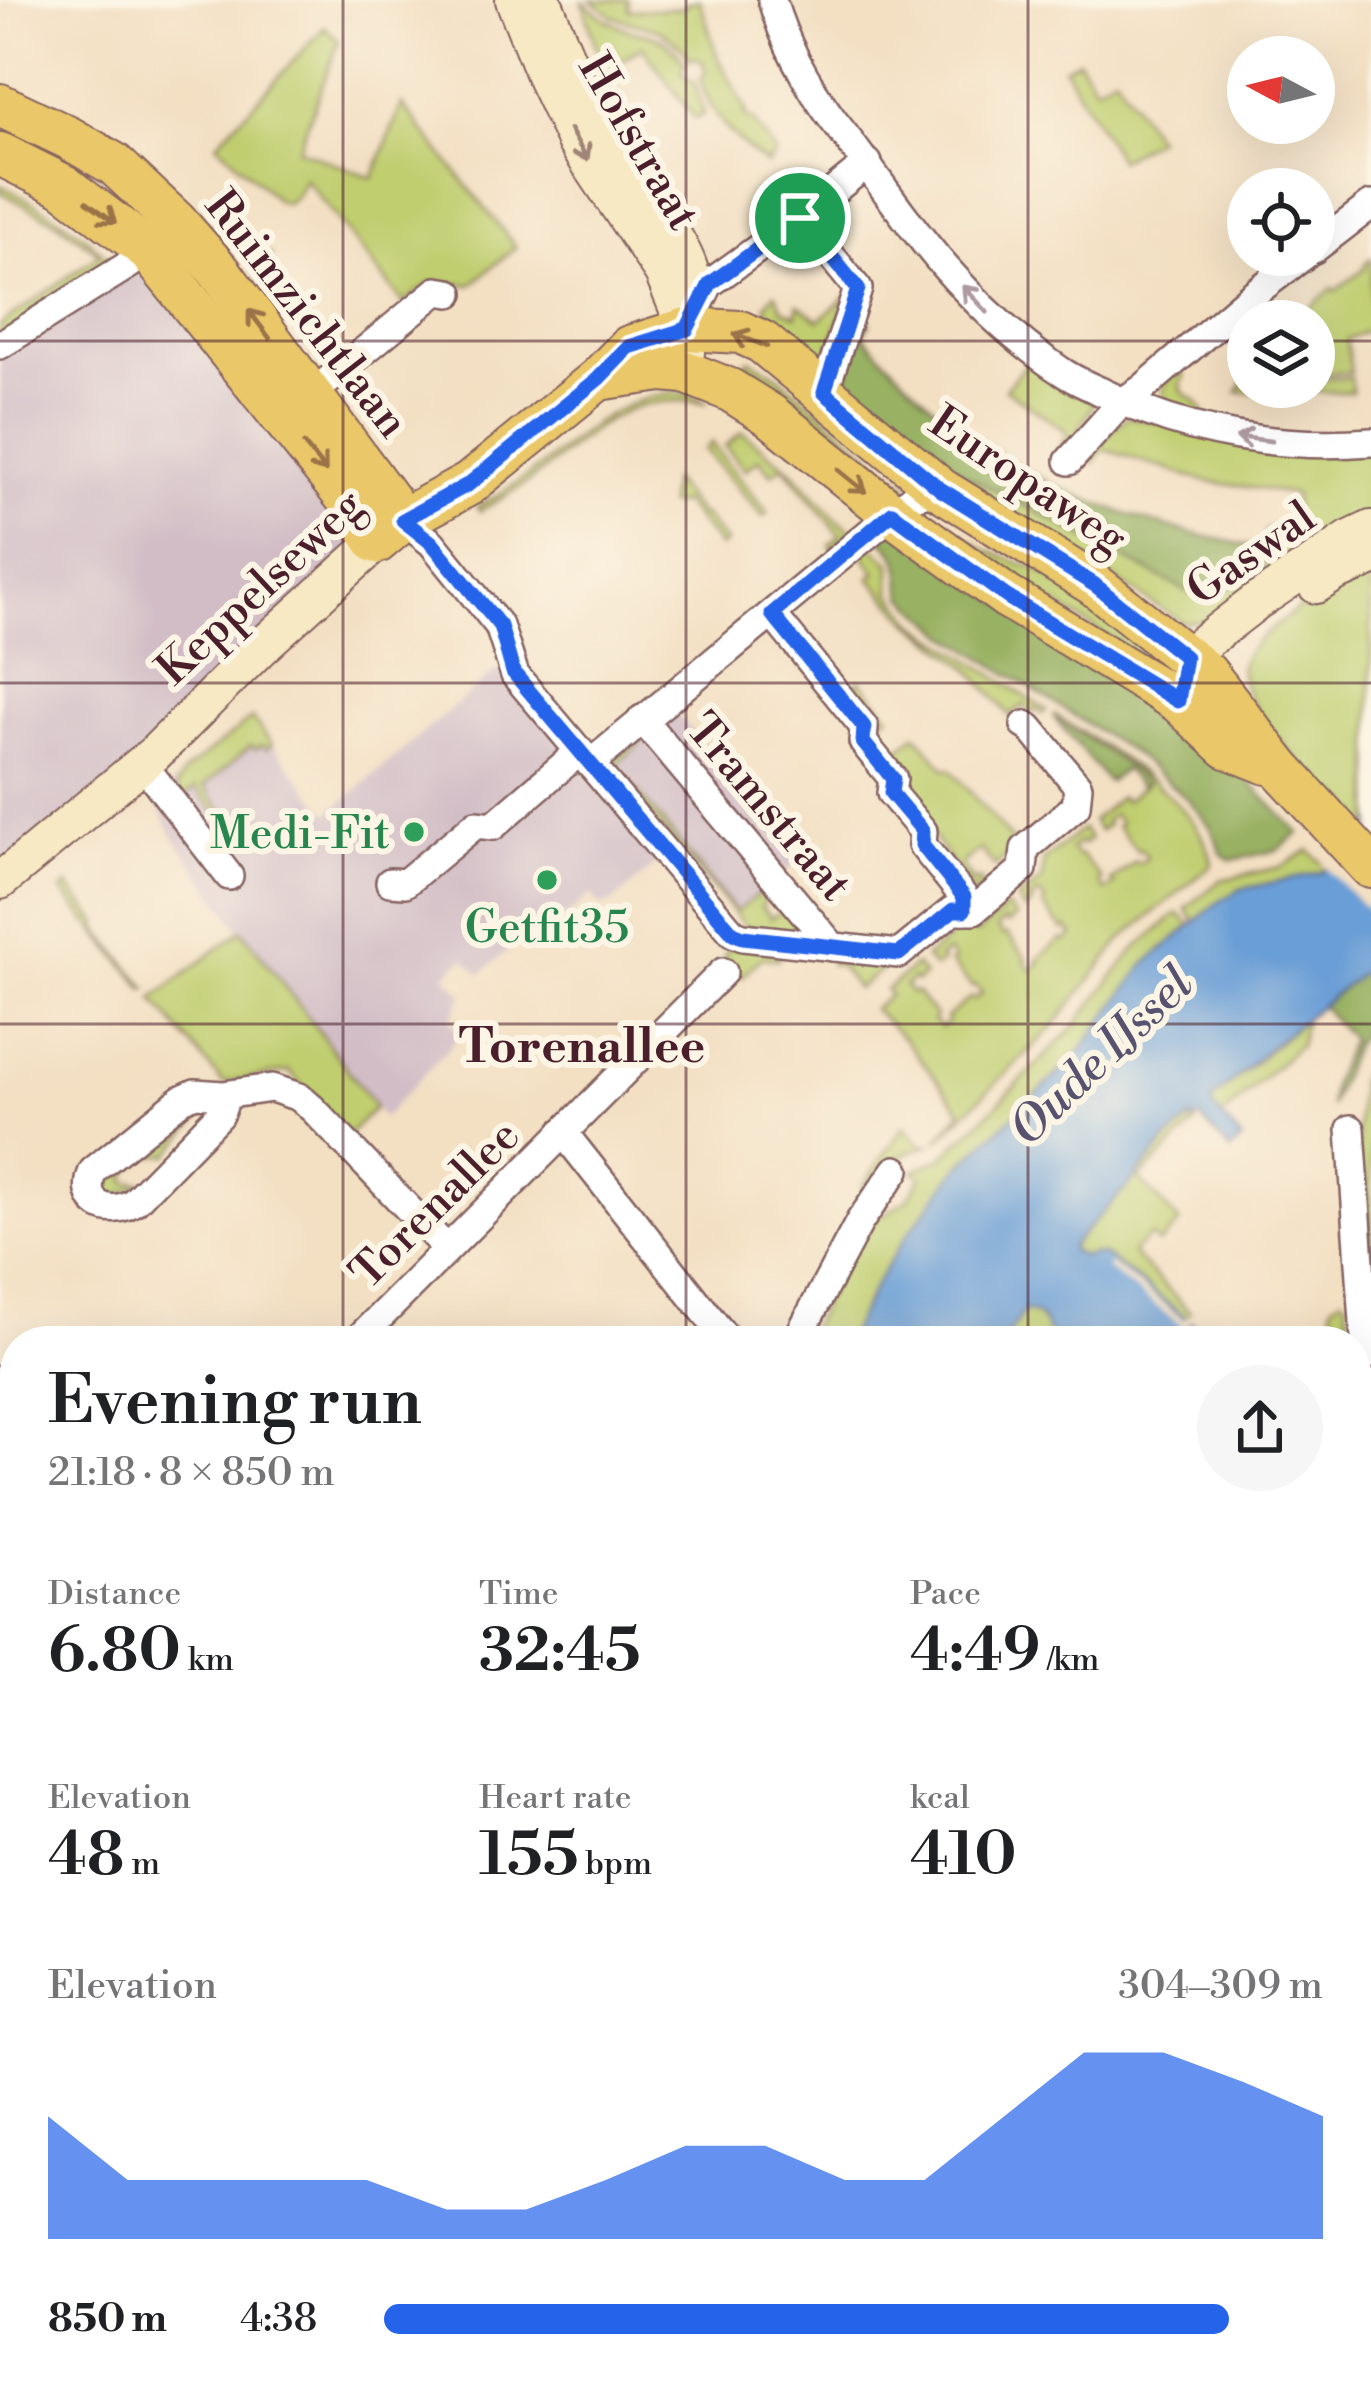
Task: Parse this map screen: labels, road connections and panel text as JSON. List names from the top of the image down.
{
  "streets": {
    "main road": ["Ruimzichtlaan", "Europaweg", "Keppelseweg"],
    "street": [
      "Hofstraat",
      "Gaswal",
      "Tramstraat",
      "Torenallee"
    ]
  },
  "crossings": [
    ["Hofstraat", "Europaweg"],
    ["Hofstraat", "Keppelseweg"],
    ["Ruimzichtlaan", "Keppelseweg"],
    ["Ruimzichtlaan", "Tramstraat"],
    ["Europaweg", "Gaswal"],
    ["Europaweg", "Keppelseweg"],
    ["Keppelseweg", "Tramstraat"]
  ],
  "districts": ["Torenallee"],
  "water": ["Oude IJssel"],
  "places": ["Medi-Fit", "Getfit35"],
  "north": "left",
  "page": {
    "heading": ["Evening run", "21:18 · 8 × 850 m"],
    "stats": [
      ["Distance", "6.80 km"],
      ["Time", "32:45"],
      ["Pace", "4:49 /km"],
      ["Elevation", "48 m"],
      ["Heart rate", "155 bpm"],
      ["kcal", "410"]
    ],
    "chart": ["Elevation", "304–309 m"],
    "list": [
      {
        "name": "850 m",
        "note": "4:38"
      }
    ]
  }
}
